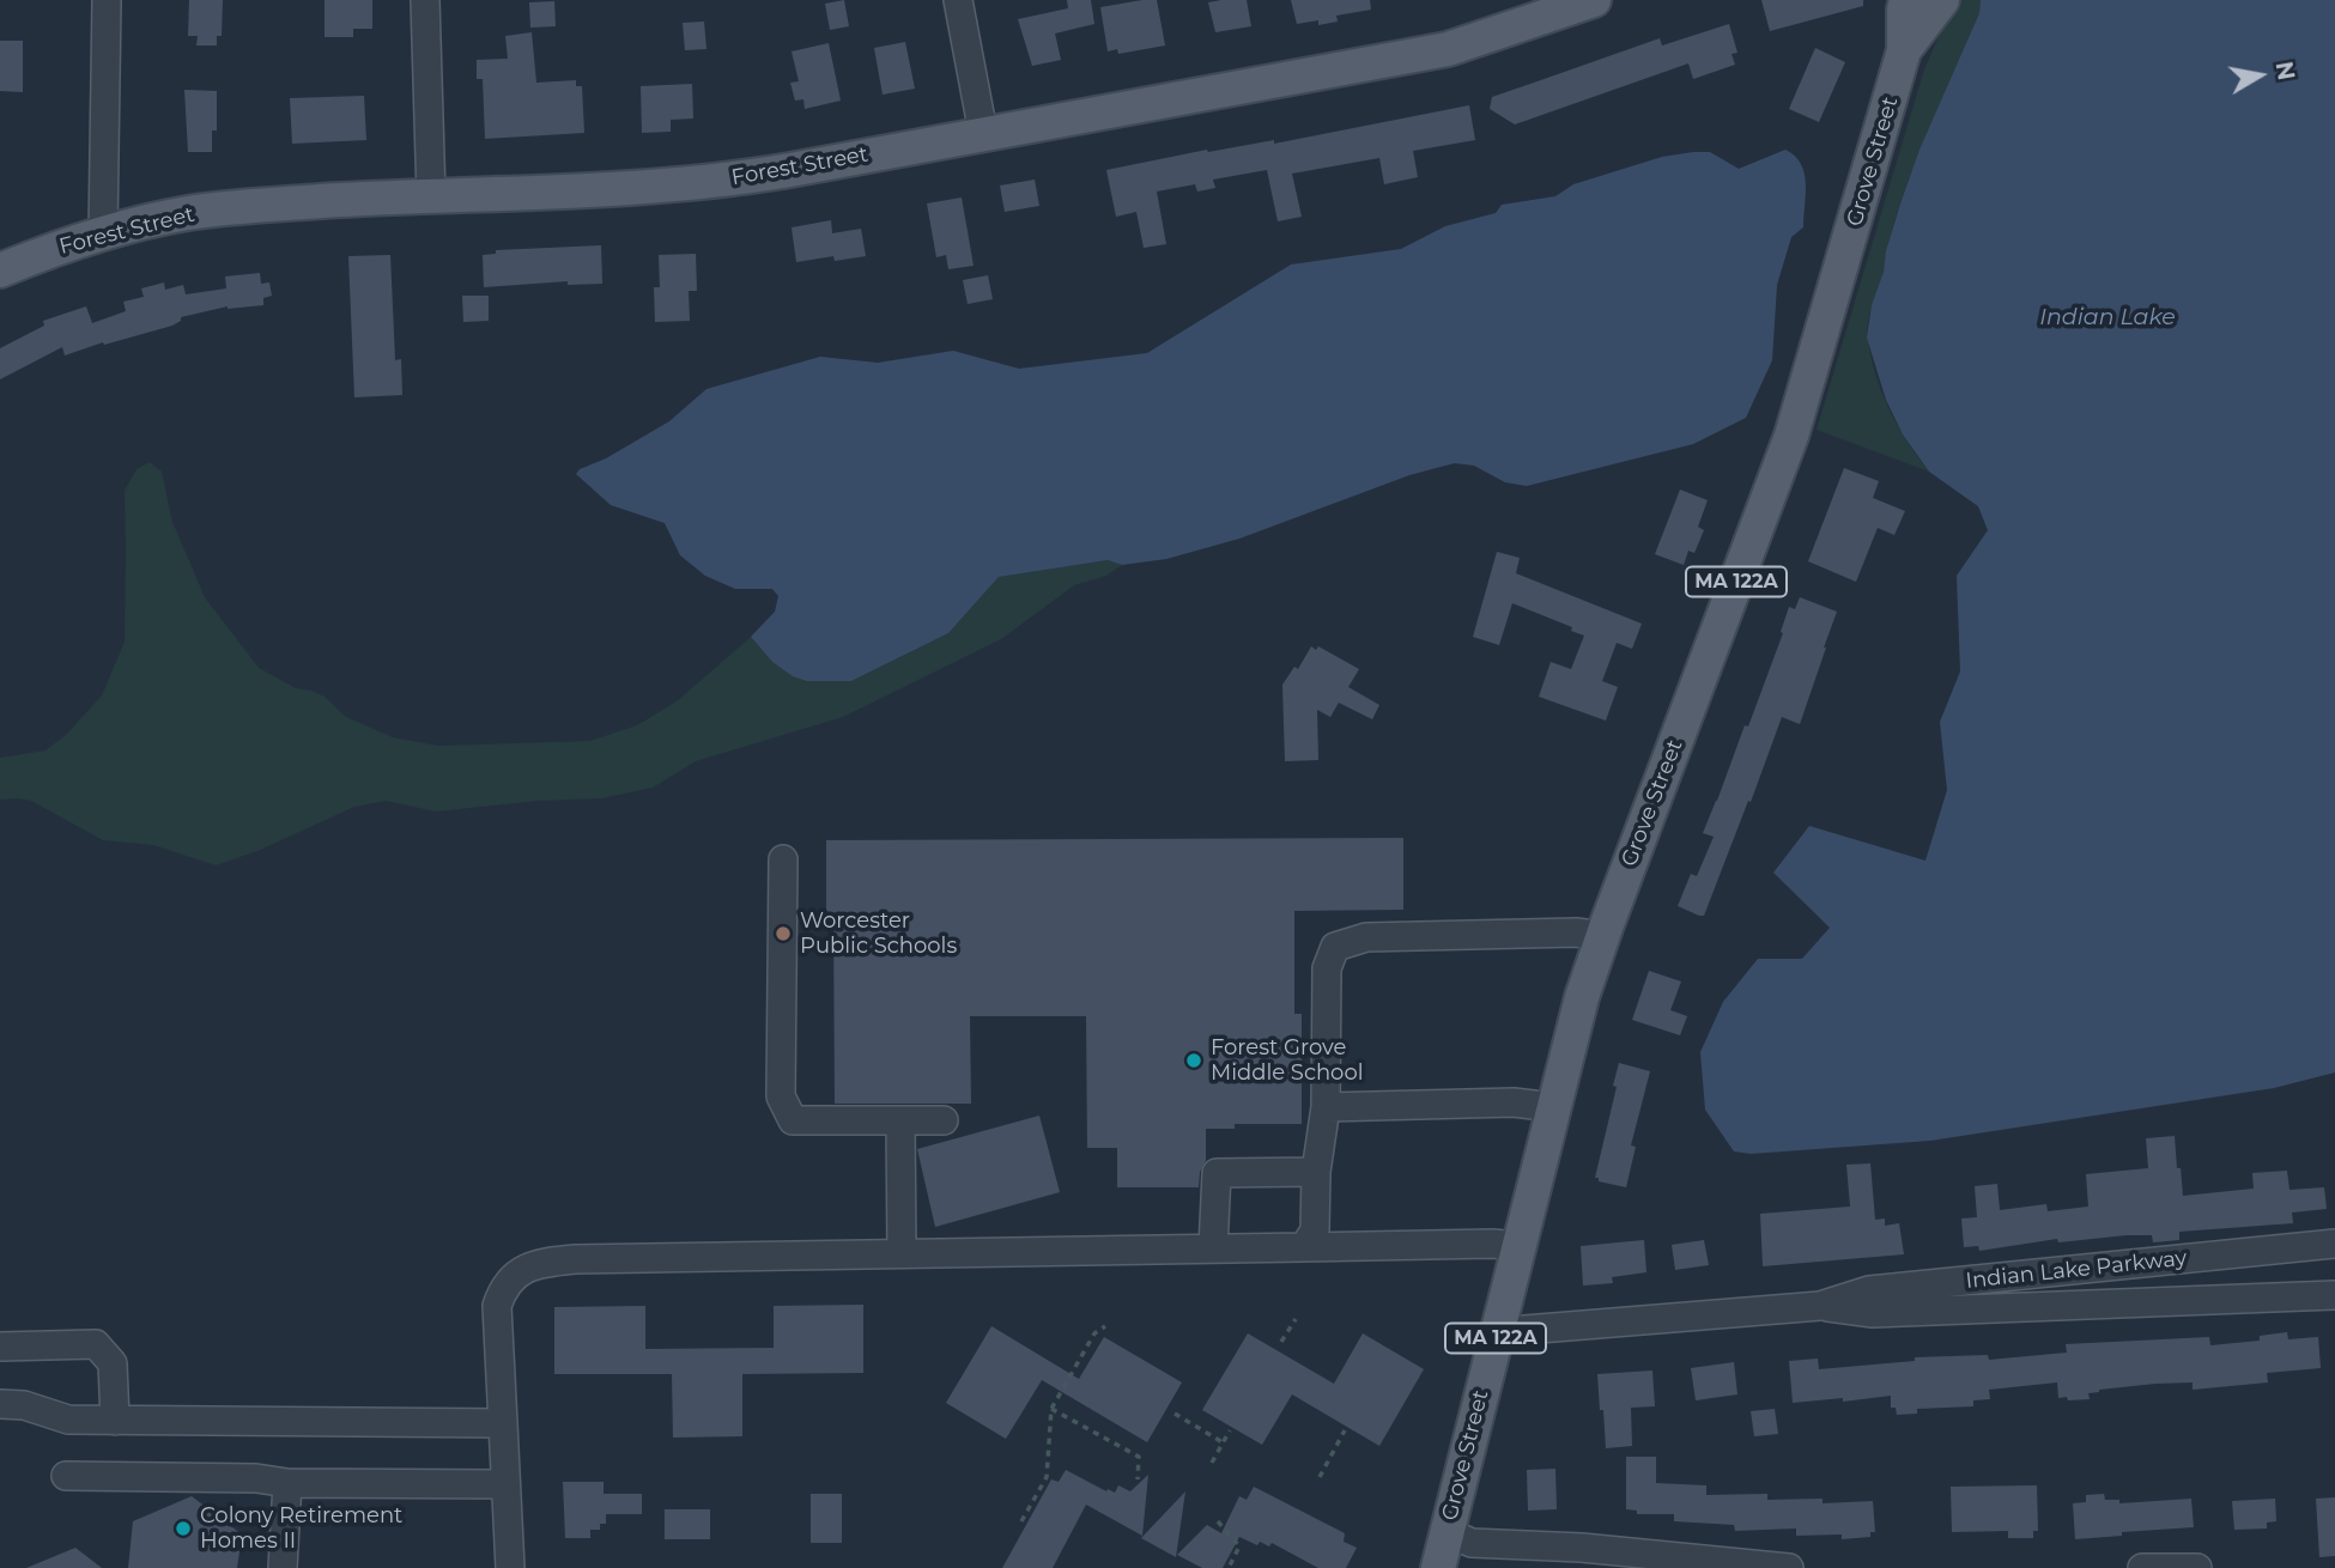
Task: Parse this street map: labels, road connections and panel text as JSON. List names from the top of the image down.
{
  "streets": {
    "main road": ["Grove Street", "Forest Street", "MA 122A"],
    "street": ["Indian Lake Parkway"]
  },
  "crossings": [
    ["Grove Street", "Indian Lake Parkway"]
  ],
  "water": ["Indian Lake"],
  "places": ["Worcester Public Schools", "Forest Grove Middle School", "Colony Retirement Homes II"],
  "north": "right"
}
